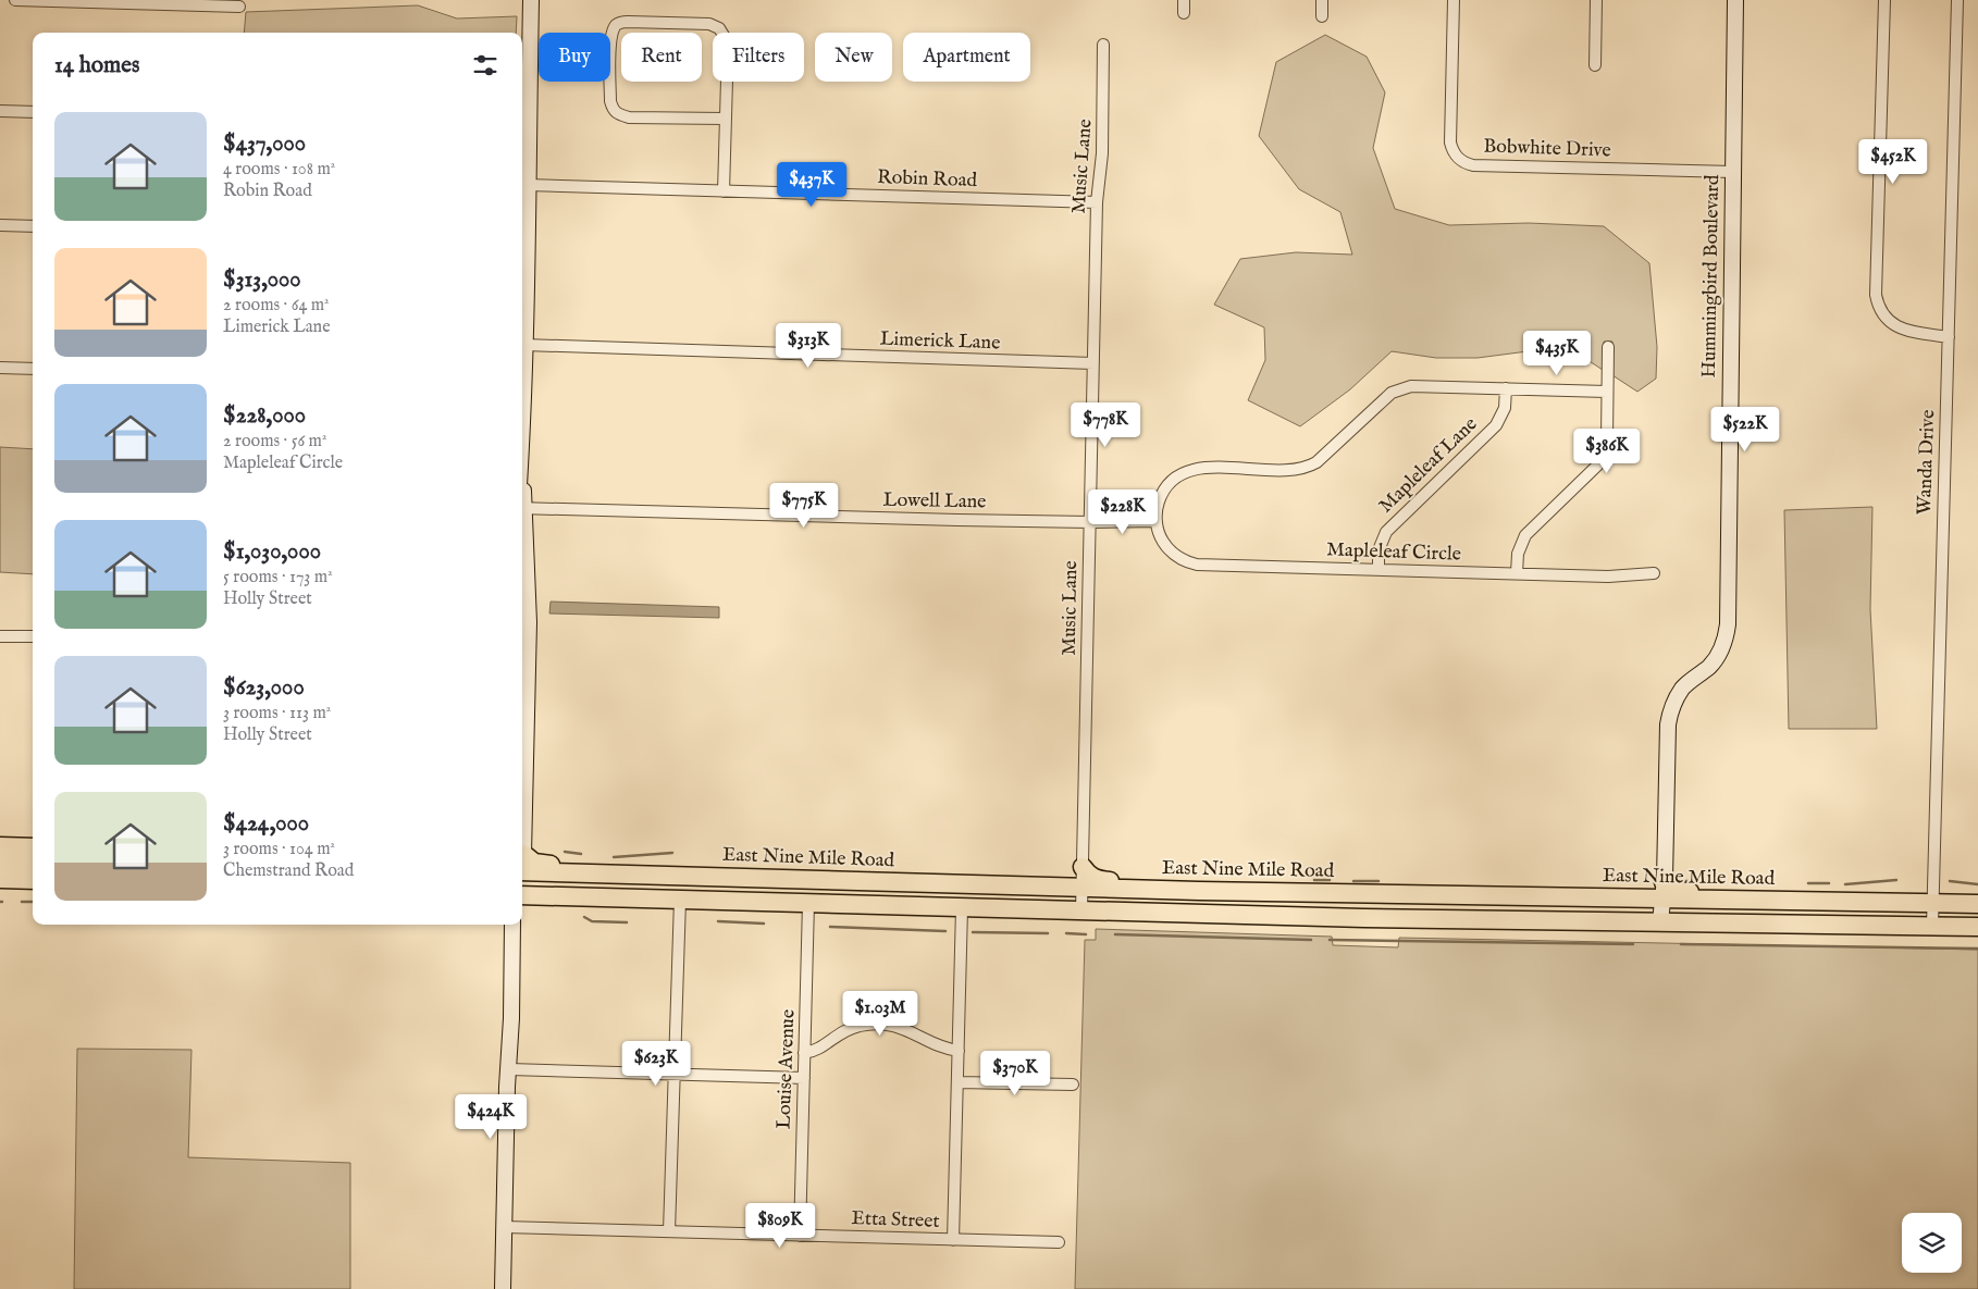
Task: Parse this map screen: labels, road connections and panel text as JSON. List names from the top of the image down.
{
  "streets": {
    "main road": ["East Nine Mile Road"],
    "street": [
      "Bobwhite Drive",
      "Music Lane",
      "Robin Road",
      "Hummingbird Boulevard",
      "Limerick Lane",
      "Wanda Drive",
      "Mapleleaf Lane",
      "Lowell Lane",
      "Mapleleaf Circle",
      "Louise Avenue",
      "Etta Street"
    ]
  },
  "crossings": [
    ["Bobwhite Drive", "Hummingbird Boulevard"],
    ["Music Lane", "Robin Road"],
    ["Music Lane", "Limerick Lane"],
    ["Music Lane", "Lowell Lane"],
    ["Music Lane", "East Nine Mile Road"],
    ["Hummingbird Boulevard", "East Nine Mile Road"],
    ["Wanda Drive", "East Nine Mile Road"],
    ["Mapleleaf Lane", "Mapleleaf Circle"],
    ["Louise Avenue", "Etta Street"]
  ],
  "page": {
    "chip": [
      "Buy",
      "Rent",
      "Filters",
      "New",
      "Apartment"
    ],
    "heading": "14 homes",
    "list": [
      {
        "name": "$437,000",
        "note": "4 rooms · 108 m² · Robin Road"
      },
      {
        "name": "$313,000",
        "note": "2 rooms · 64 m² · Limerick Lane"
      },
      {
        "name": "$228,000",
        "note": "2 rooms · 56 m² · Mapleleaf Circle"
      },
      {
        "name": "$1,030,000",
        "note": "5 rooms · 173 m² · Holly Street"
      },
      {
        "name": "$623,000",
        "note": "3 rooms · 113 m² · Holly Street"
      },
      {
        "name": "$424,000",
        "note": "3 rooms · 104 m² · Chemstrand Road"
      }
    ],
    "price": [
      "$452K",
      "$437K",
      "$313K",
      "$435K",
      "$778K",
      "$522K",
      "$386K",
      "$775K",
      "$228K",
      "$1.03M",
      "$623K",
      "$370K",
      "$424K",
      "$809K"
    ]
  }
}
